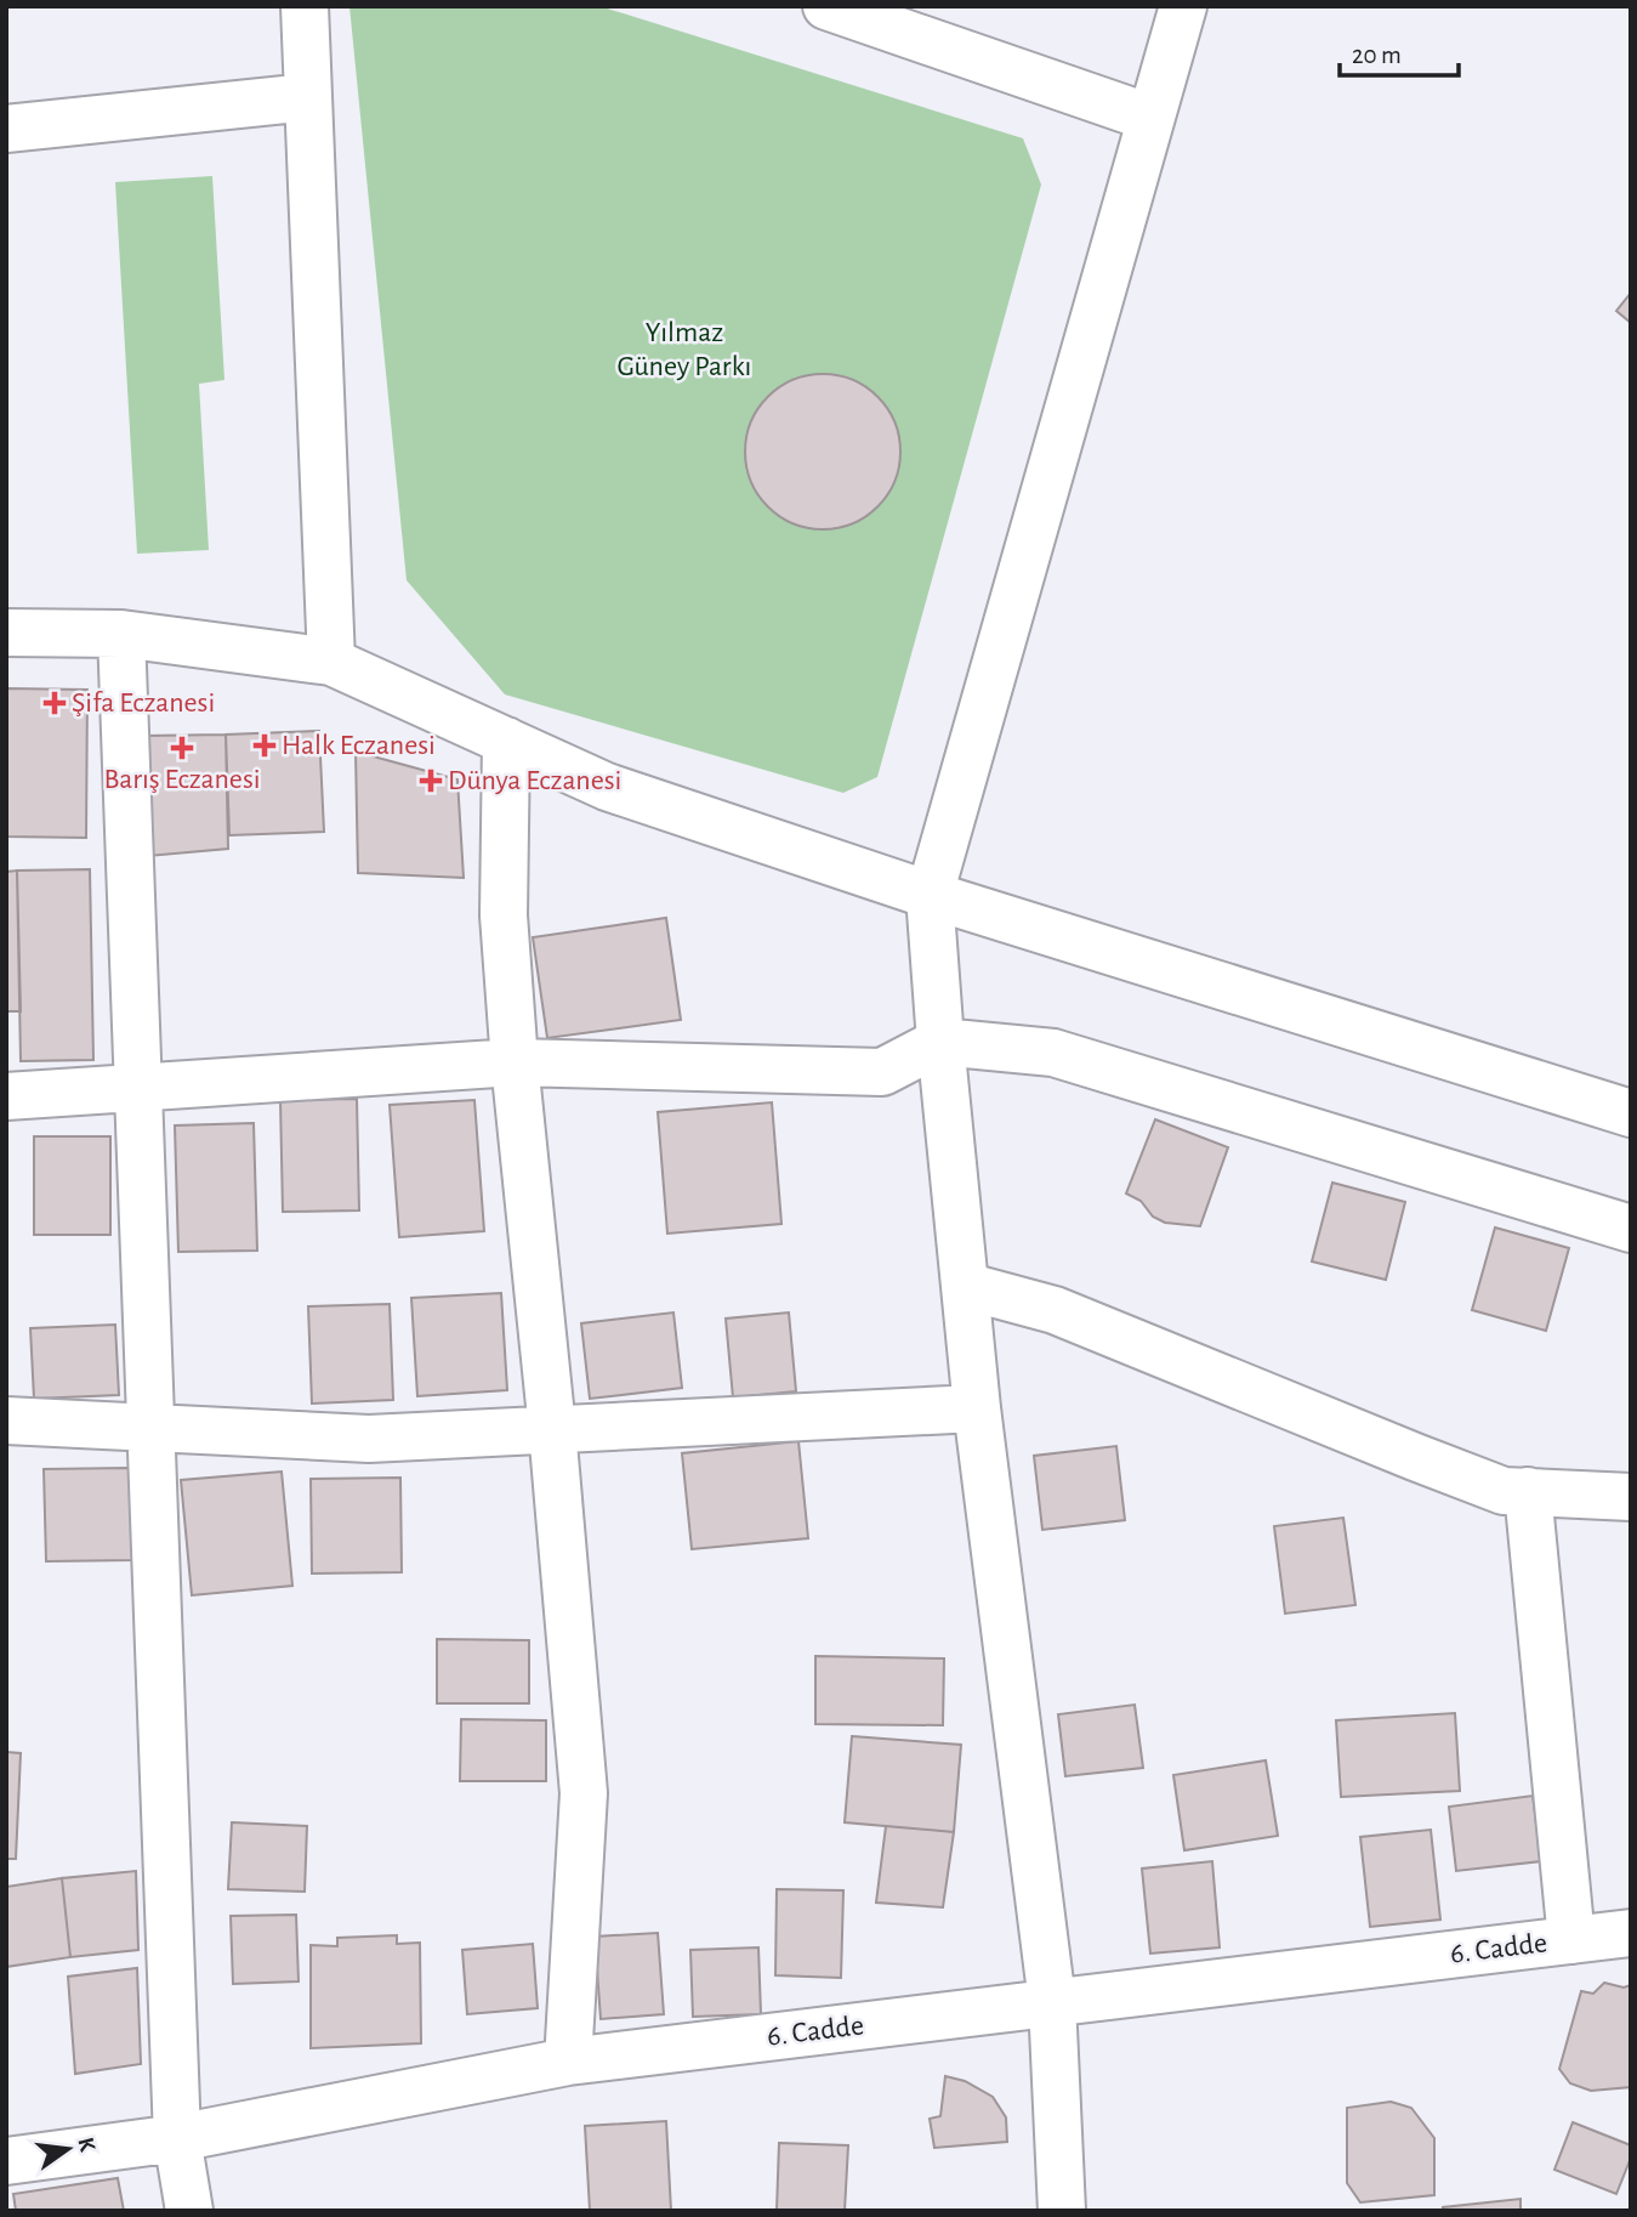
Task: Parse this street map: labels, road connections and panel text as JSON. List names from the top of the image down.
{
  "streets": {
    "street": ["6. Cadde"]
  },
  "parks": ["Yılmaz Güney Parkı"],
  "places": {
    "health": [
      "Şifa Eczanesi",
      "Halk Eczanesi",
      "Barış Eczanesi",
      "Dünya Eczanesi"
    ]
  },
  "scale_bar": "20 m",
  "north": "right"
}
